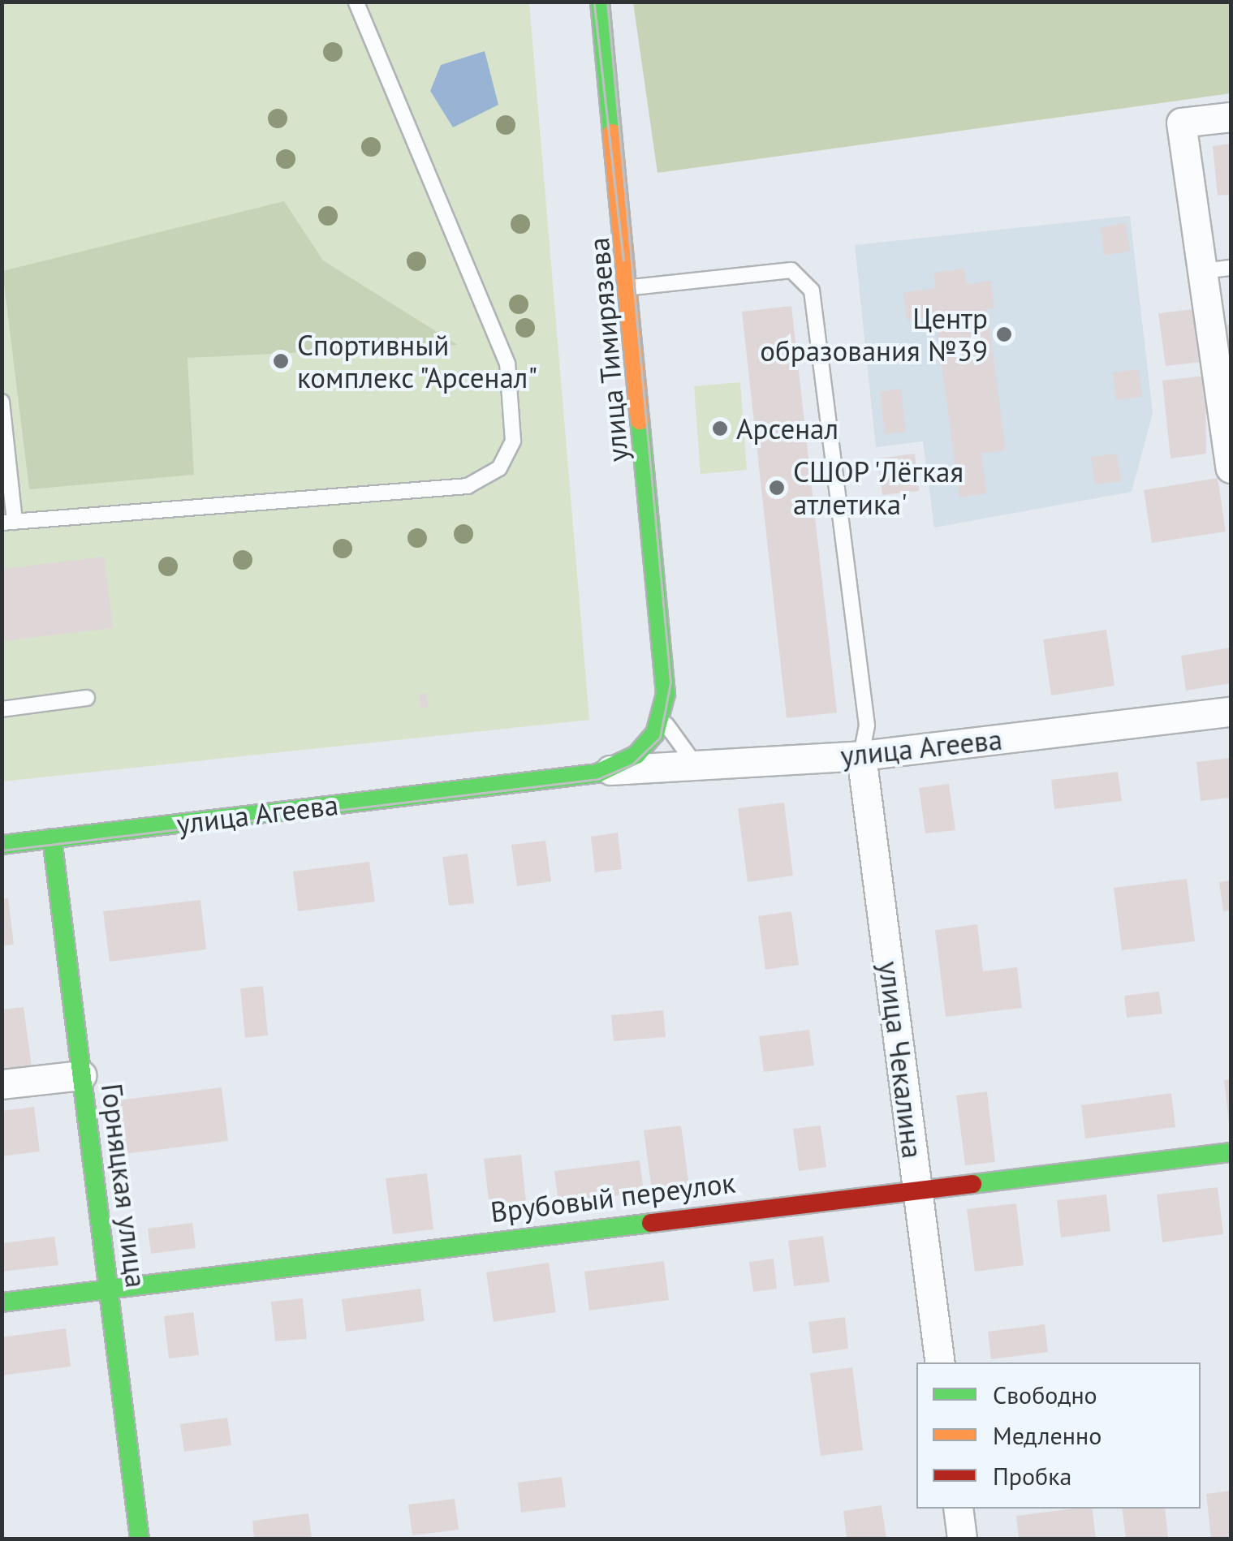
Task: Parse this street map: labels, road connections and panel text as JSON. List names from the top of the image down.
{
  "streets": {
    "street": [
      "улица Тимирязева",
      "улица Агеева",
      "улица Чекалина",
      "Горняцкая улица",
      "Врубовый переулок"
    ]
  },
  "crossings": [
    ["улица Тимирязева", "улица Агеева"],
    ["улица Агеева", "улица Чекалина"],
    ["улица Агеева", "Горняцкая улица"],
    ["улица Чекалина", "Врубовый переулок"],
    ["Горняцкая улица", "Врубовый переулок"]
  ],
  "places": [
    "Центр образования №39",
    "Спортивный комплекс \"Арсенал\"",
    "Арсенал",
    "СШОР 'Лёгкая атлетика'"
  ],
  "legend": ["Свободно", "Медленно", "Пробка"]
}
